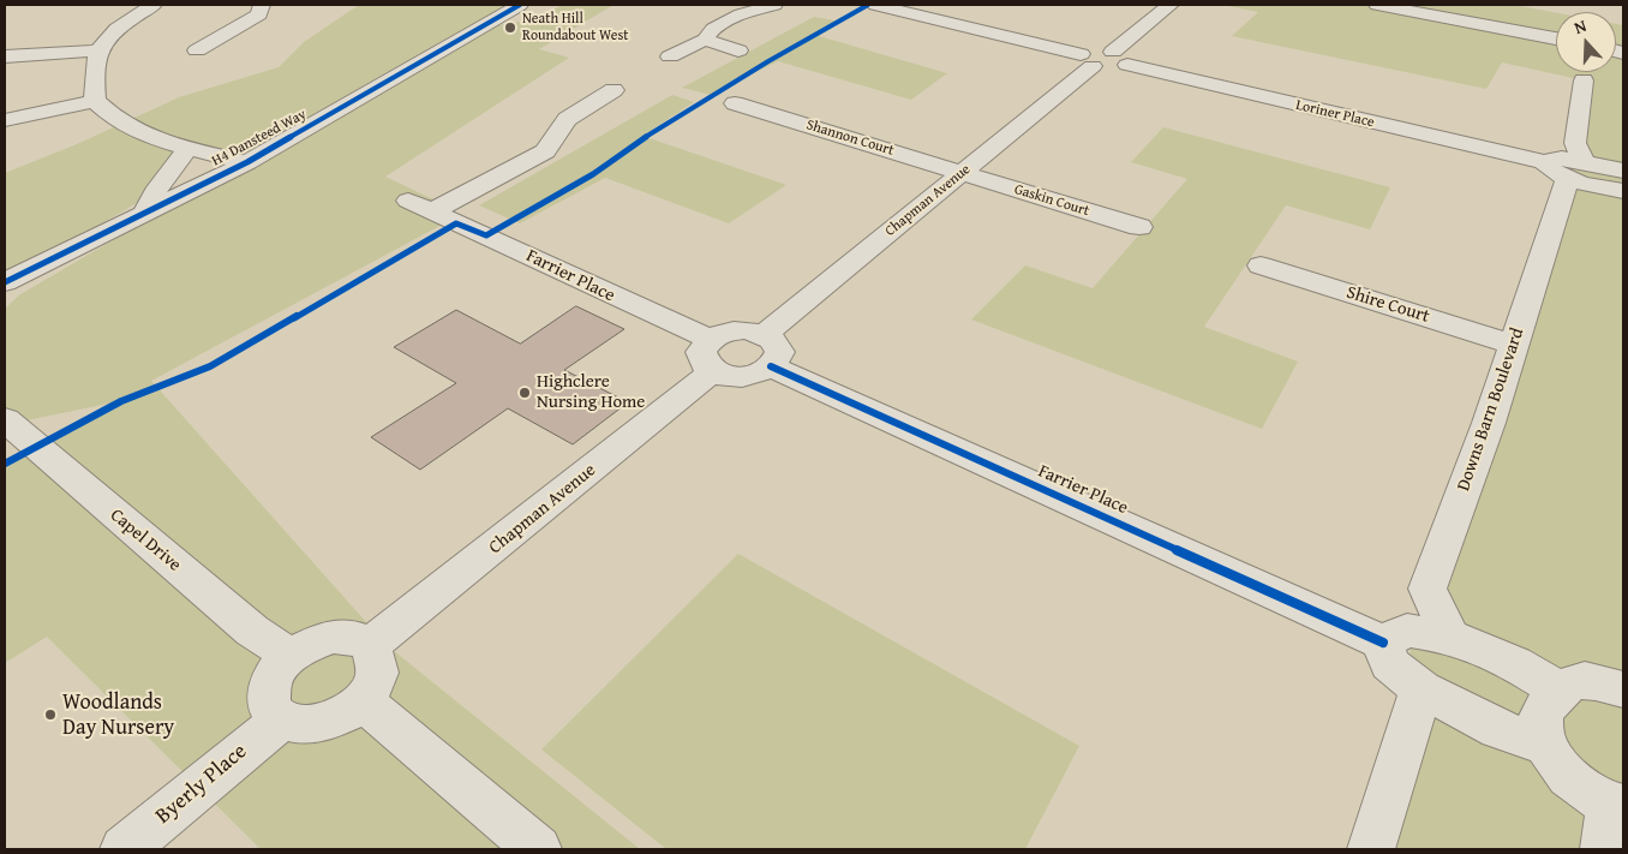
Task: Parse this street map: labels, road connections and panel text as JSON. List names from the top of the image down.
{
  "streets": {
    "street": [
      "Loriner Place",
      "H4 Dansteed Way",
      "Shannon Court",
      "Chapman Avenue",
      "Gaskin Court",
      "Farrier Place",
      "Shire Court",
      "Downs Barn Boulevard",
      "Capel Drive",
      "Byerly Place"
    ]
  },
  "crossings": [
    ["Loriner Place", "Downs Barn Boulevard"],
    ["Shannon Court", "Chapman Avenue"],
    ["Shannon Court", "Gaskin Court"],
    ["Chapman Avenue", "Gaskin Court"],
    ["Chapman Avenue", "Farrier Place"],
    ["Chapman Avenue", "Capel Drive"],
    ["Chapman Avenue", "Byerly Place"],
    ["Shire Court", "Downs Barn Boulevard"],
    ["Capel Drive", "Byerly Place"]
  ],
  "places": ["Neath Hill Roundabout West", "Highclere Nursing Home", "Woodlands Day Nursery"],
  "north": "top"
}
